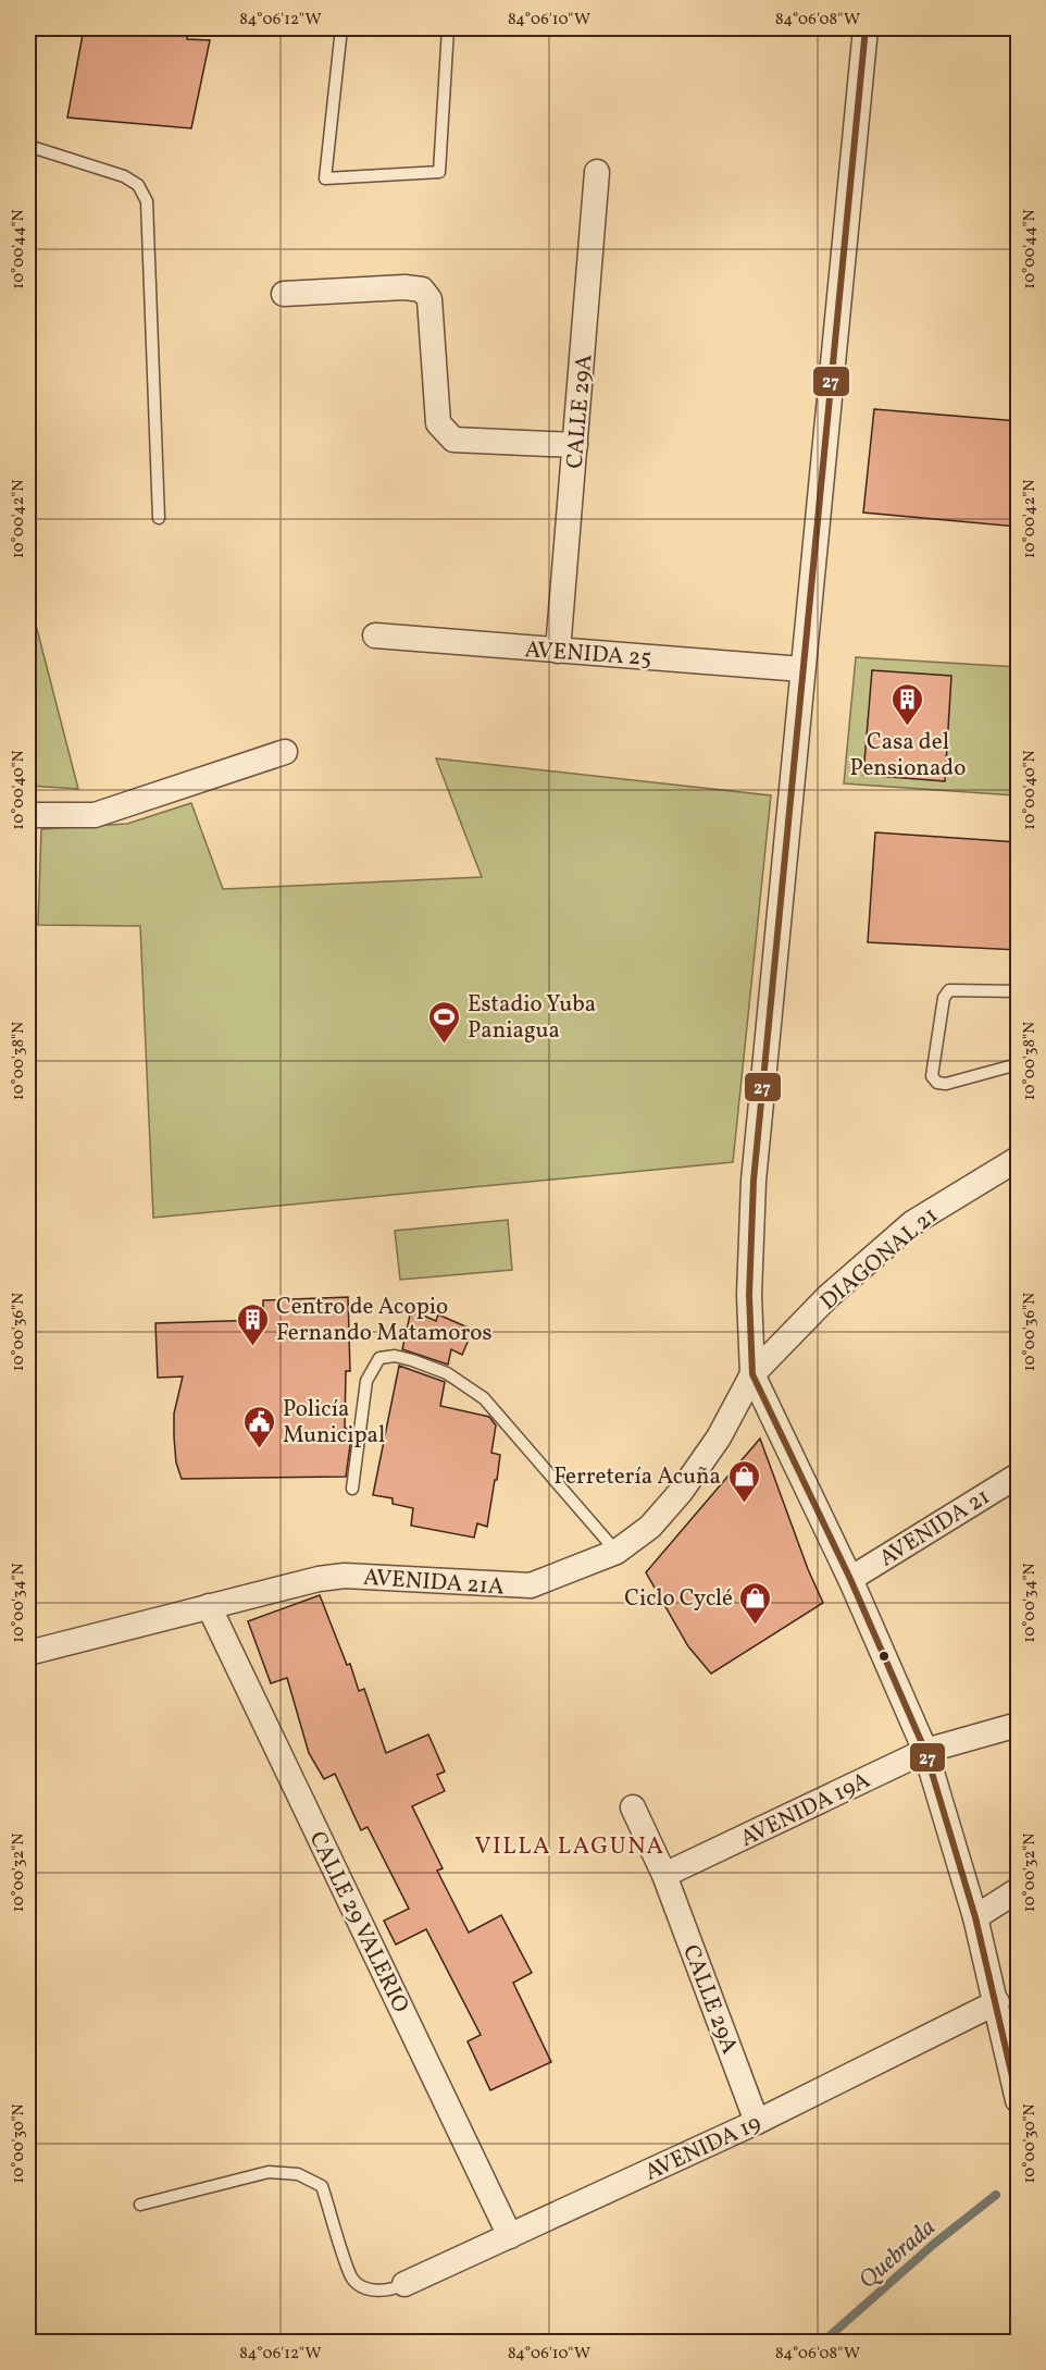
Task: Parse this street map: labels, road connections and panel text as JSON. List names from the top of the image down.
{
  "streets": {
    "street": [
      "CALLE 29A",
      "AVENIDA 25",
      "DIAGONAL 21",
      "AVENIDA 21",
      "AVENIDA 21A",
      "AVENIDA 19A",
      "CALLE 29 VALERIO",
      "AVENIDA 19"
    ]
  },
  "crossings": [
    ["CALLE 29A", "AVENIDA 25"],
    ["CALLE 29A", "AVENIDA 19A"],
    ["CALLE 29A", "AVENIDA 19"],
    ["DIAGONAL 21", "AVENIDA 21A"],
    ["AVENIDA 21A", "CALLE 29 VALERIO"],
    ["CALLE 29 VALERIO", "AVENIDA 19"]
  ],
  "districts": ["VILLA LAGUNA"],
  "water": ["Quebrada"],
  "places": {
    "building": ["Casa del Pensionado", "Centro de Acopio Fernando Matamoros"],
    "sports": ["Estadio Yuba Paniagua"],
    "public building": ["Policía Municipal"],
    "shop": ["Ferretería Acuña", "Ciclo Cyclé"]
  },
  "lines": ["transit line 27"],
  "coordinates": [
    "84°06'12\"W",
    "84°06'10\"W",
    "84°06'08\"W",
    "10°00'44\"N",
    "10°00'42\"N",
    "10°00'40\"N",
    "10°00'38\"N",
    "10°00'36\"N",
    "10°00'34\"N",
    "10°00'32\"N",
    "10°00'30\"N"
  ]
}
